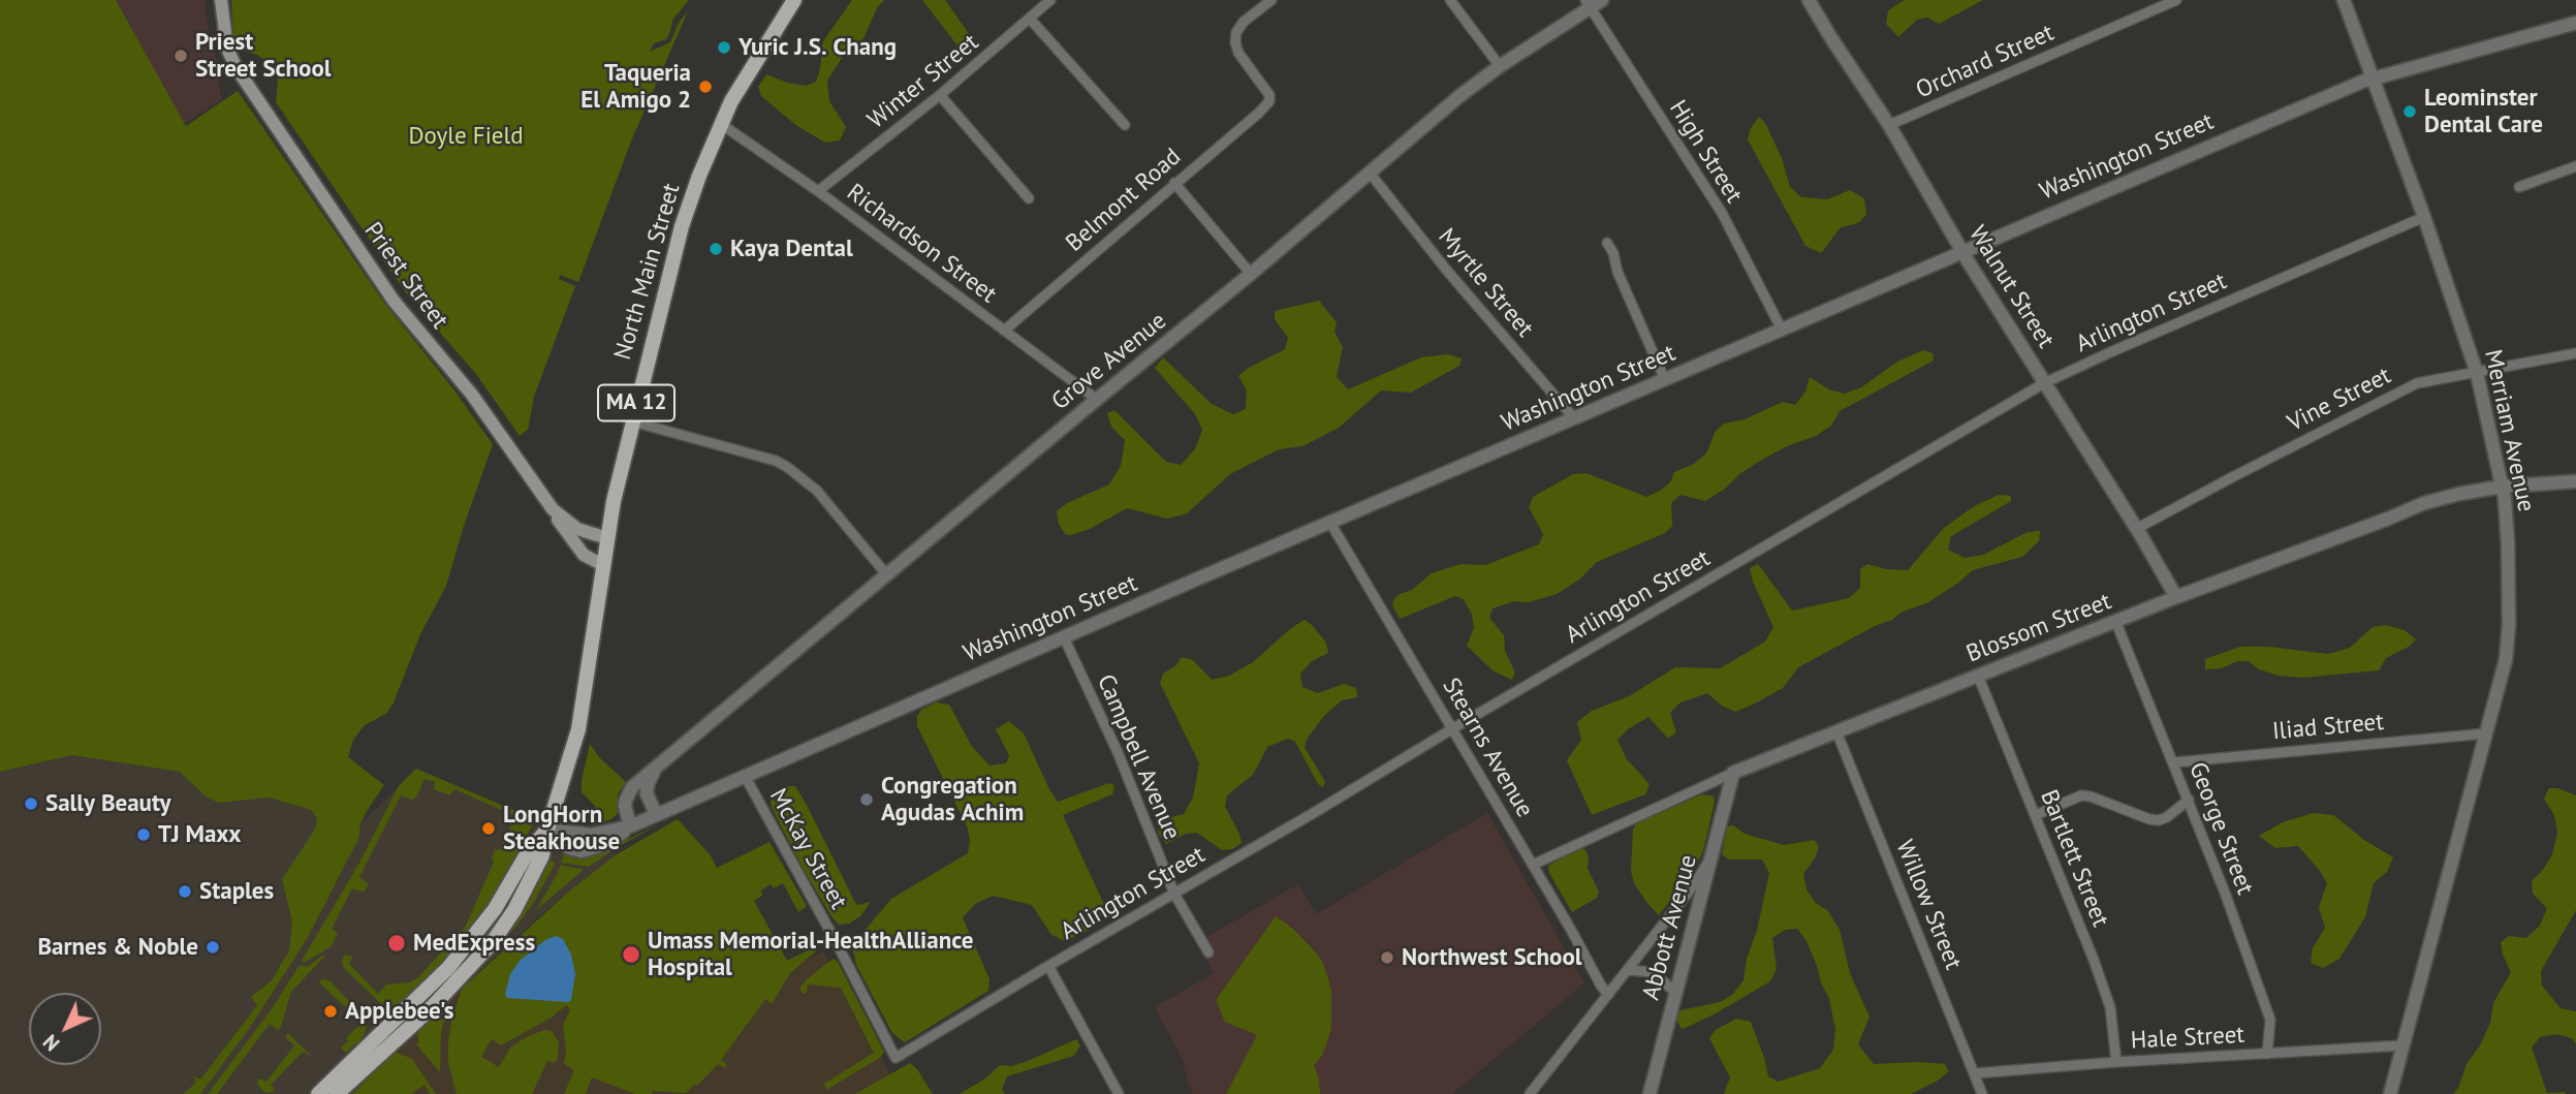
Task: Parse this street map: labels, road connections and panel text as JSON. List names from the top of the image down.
{
  "streets": {
    "main road": ["North Main Street", "Priest Street", "MA 12"],
    "street": [
      "Orchard Street",
      "Winter Street",
      "High Street",
      "Washington Street",
      "Belmont Road",
      "Richardson Street",
      "Myrtle Street",
      "Walnut Street",
      "Arlington Street",
      "Grove Avenue",
      "Vine Street",
      "Merriam Avenue",
      "Blossom Street",
      "Iliad Street",
      "Stearns Avenue",
      "Campbell Avenue",
      "George Street",
      "McKay Street",
      "Bartlett Street",
      "Willow Street",
      "Abbott Avenue",
      "Hale Street"
    ]
  },
  "crossings": [
    ["Orchard Street", "Walnut Street"],
    ["Winter Street", "Richardson Street"],
    ["High Street", "Washington Street"],
    ["High Street", "Grove Avenue"],
    ["Washington Street", "North Main Street"],
    ["Washington Street", "Myrtle Street"],
    ["Washington Street", "Walnut Street"],
    ["Washington Street", "Grove Avenue"],
    ["Washington Street", "Merriam Avenue"],
    ["Washington Street", "Stearns Avenue"],
    ["Washington Street", "Campbell Avenue"],
    ["Washington Street", "McKay Street"],
    ["Belmont Road", "Richardson Street"],
    ["Richardson Street", "North Main Street"],
    ["Richardson Street", "Grove Avenue"],
    ["North Main Street", "Priest Street"],
    ["Myrtle Street", "Grove Avenue"],
    ["Walnut Street", "Arlington Street"],
    ["Walnut Street", "Vine Street"],
    ["Walnut Street", "Blossom Street"],
    ["Arlington Street", "Merriam Avenue"],
    ["Arlington Street", "Stearns Avenue"],
    ["Arlington Street", "Campbell Avenue"],
    ["Arlington Street", "McKay Street"],
    ["Vine Street", "Merriam Avenue"],
    ["Merriam Avenue", "Blossom Street"],
    ["Merriam Avenue", "Iliad Street"],
    ["Merriam Avenue", "Hale Street"],
    ["Blossom Street", "Stearns Avenue"],
    ["Blossom Street", "George Street"],
    ["Blossom Street", "Bartlett Street"],
    ["Blossom Street", "Willow Street"],
    ["Blossom Street", "Abbott Avenue"],
    ["Iliad Street", "George Street"],
    ["George Street", "Hale Street"],
    ["Bartlett Street", "Hale Street"],
    ["Willow Street", "Hale Street"]
  ],
  "parks": ["Doyle Field"],
  "places": [
    "Yuric J.S. Chang",
    "Priest Street School",
    "Taqueria El Amigo 2",
    "Leominster Dental Care",
    "Kaya Dental",
    "Congregation Agudas Achim",
    "Sally Beauty",
    "LongHorn Steakhouse",
    "TJ Maxx",
    "Staples",
    "MedExpress",
    "Barnes & Noble",
    "Umass Memorial-HealthAlliance Hospital",
    "Northwest School",
    "Applebee's"
  ],
  "north": "bottom left"
}
